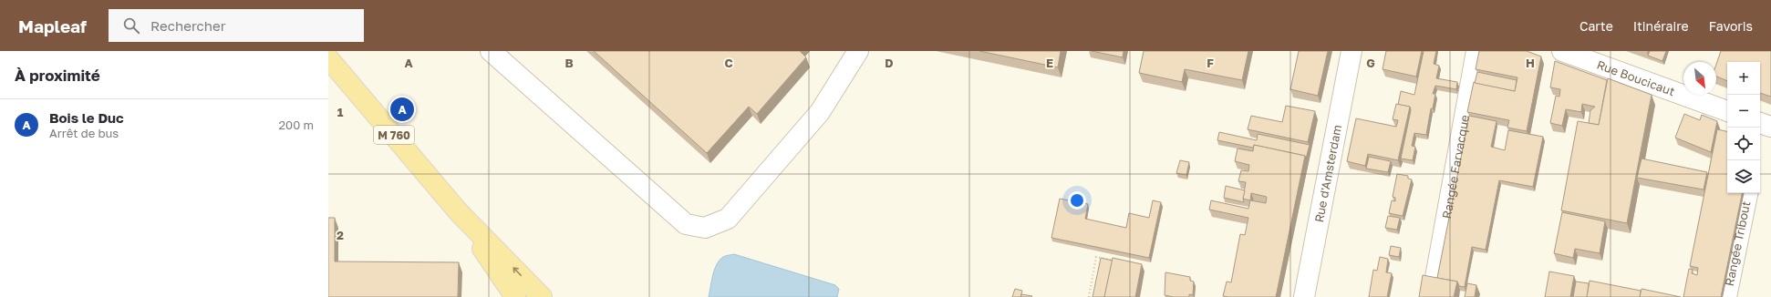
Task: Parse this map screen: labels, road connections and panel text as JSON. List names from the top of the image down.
{
  "streets": {
    "main road": ["M 760"],
    "street": [
      "Rue Boucicaut",
      "Rangée Farvacque",
      "Rue d'Amsterdam",
      "Rangée Tribout"
    ]
  },
  "north": "bottom right",
  "page": {
    "header": "Mapleaf",
    "search": "Rechercher",
    "nav": ["Carte", "Itinéraire", "Favoris"],
    "heading": "À proximité",
    "map_buttons": ["+", "−"],
    "pins": "A",
    "list": [
      {
        "mark": "A",
        "name": "Bois le Duc",
        "note": "Arrêt de bus",
        "value": "200 m"
      }
    ]
  },
  "grid": {
    "columns": [
      "A",
      "B",
      "C",
      "D",
      "E",
      "F",
      "G",
      "H"
    ],
    "rows": ["1", "2"]
  }
}
